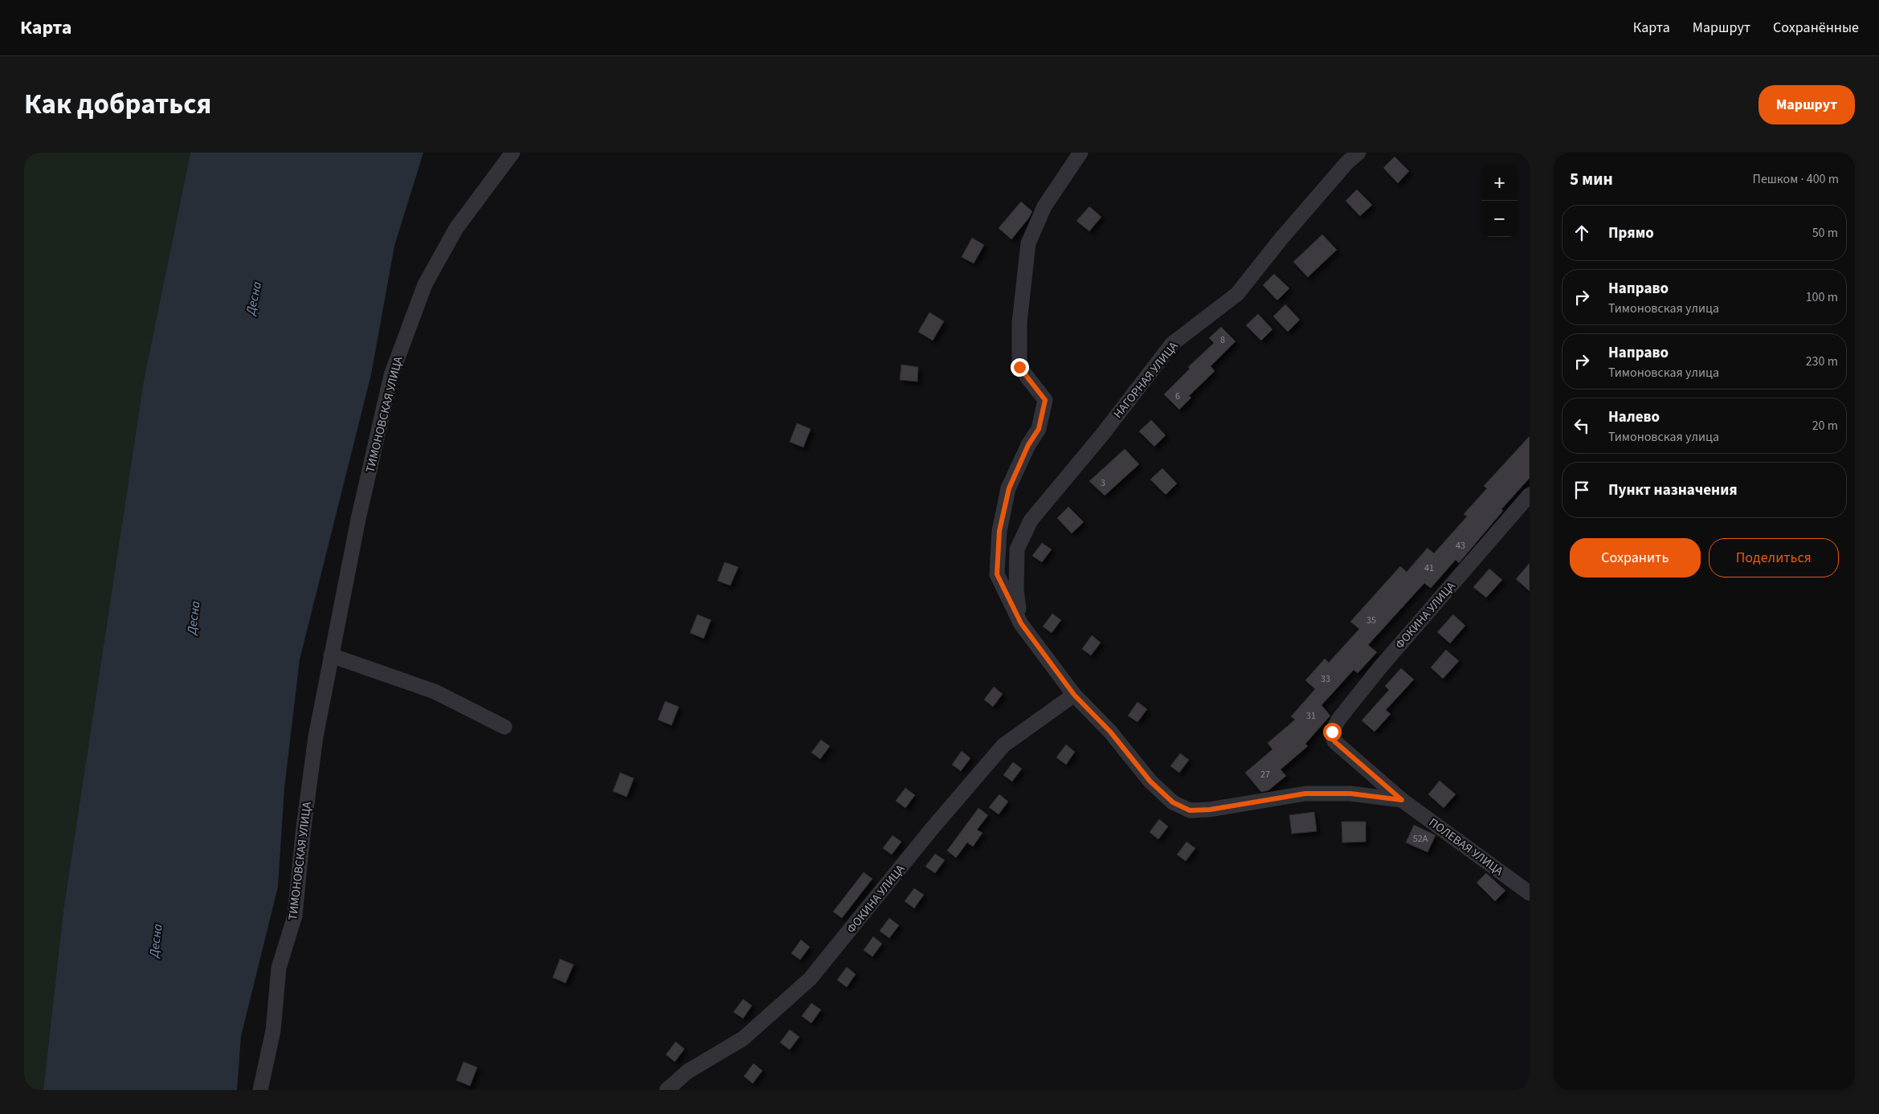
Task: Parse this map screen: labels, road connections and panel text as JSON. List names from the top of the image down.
{
  "streets": {
    "street": [
      "НАГОРНАЯ УЛИЦА",
      "ТИМОНОВСКАЯ УЛИЦА",
      "ФОКИНА УЛИЦА",
      "ПОЛЕВАЯ УЛИЦА"
    ]
  },
  "crossings": [
    ["ФОКИНА УЛИЦА", "ПОЛЕВАЯ УЛИЦА"]
  ],
  "water": ["Десна"],
  "house_numbers": [
    "8",
    "6",
    "3",
    "43",
    "41",
    "35",
    "33",
    "31",
    "27",
    "52А"
  ],
  "page": {
    "header": "Карта",
    "nav": ["Карта", "Маршрут", "Сохранённые"],
    "title": "Как добраться",
    "buttons": [
      "Маршрут",
      ["Сохранить", "Поделиться"]
    ],
    "heading": ["5 мин", "Пешком · 400 m"],
    "map_buttons": ["+", "−"],
    "list": [
      ["Прямо", "50 m"],
      ["Направо", "Тимоновская улица", "100 m"],
      ["Направо", "Тимоновская улица", "230 m"],
      ["Налево", "Тимоновская улица", "20 m"],
      "Пункт назначения"
    ]
  }
}
